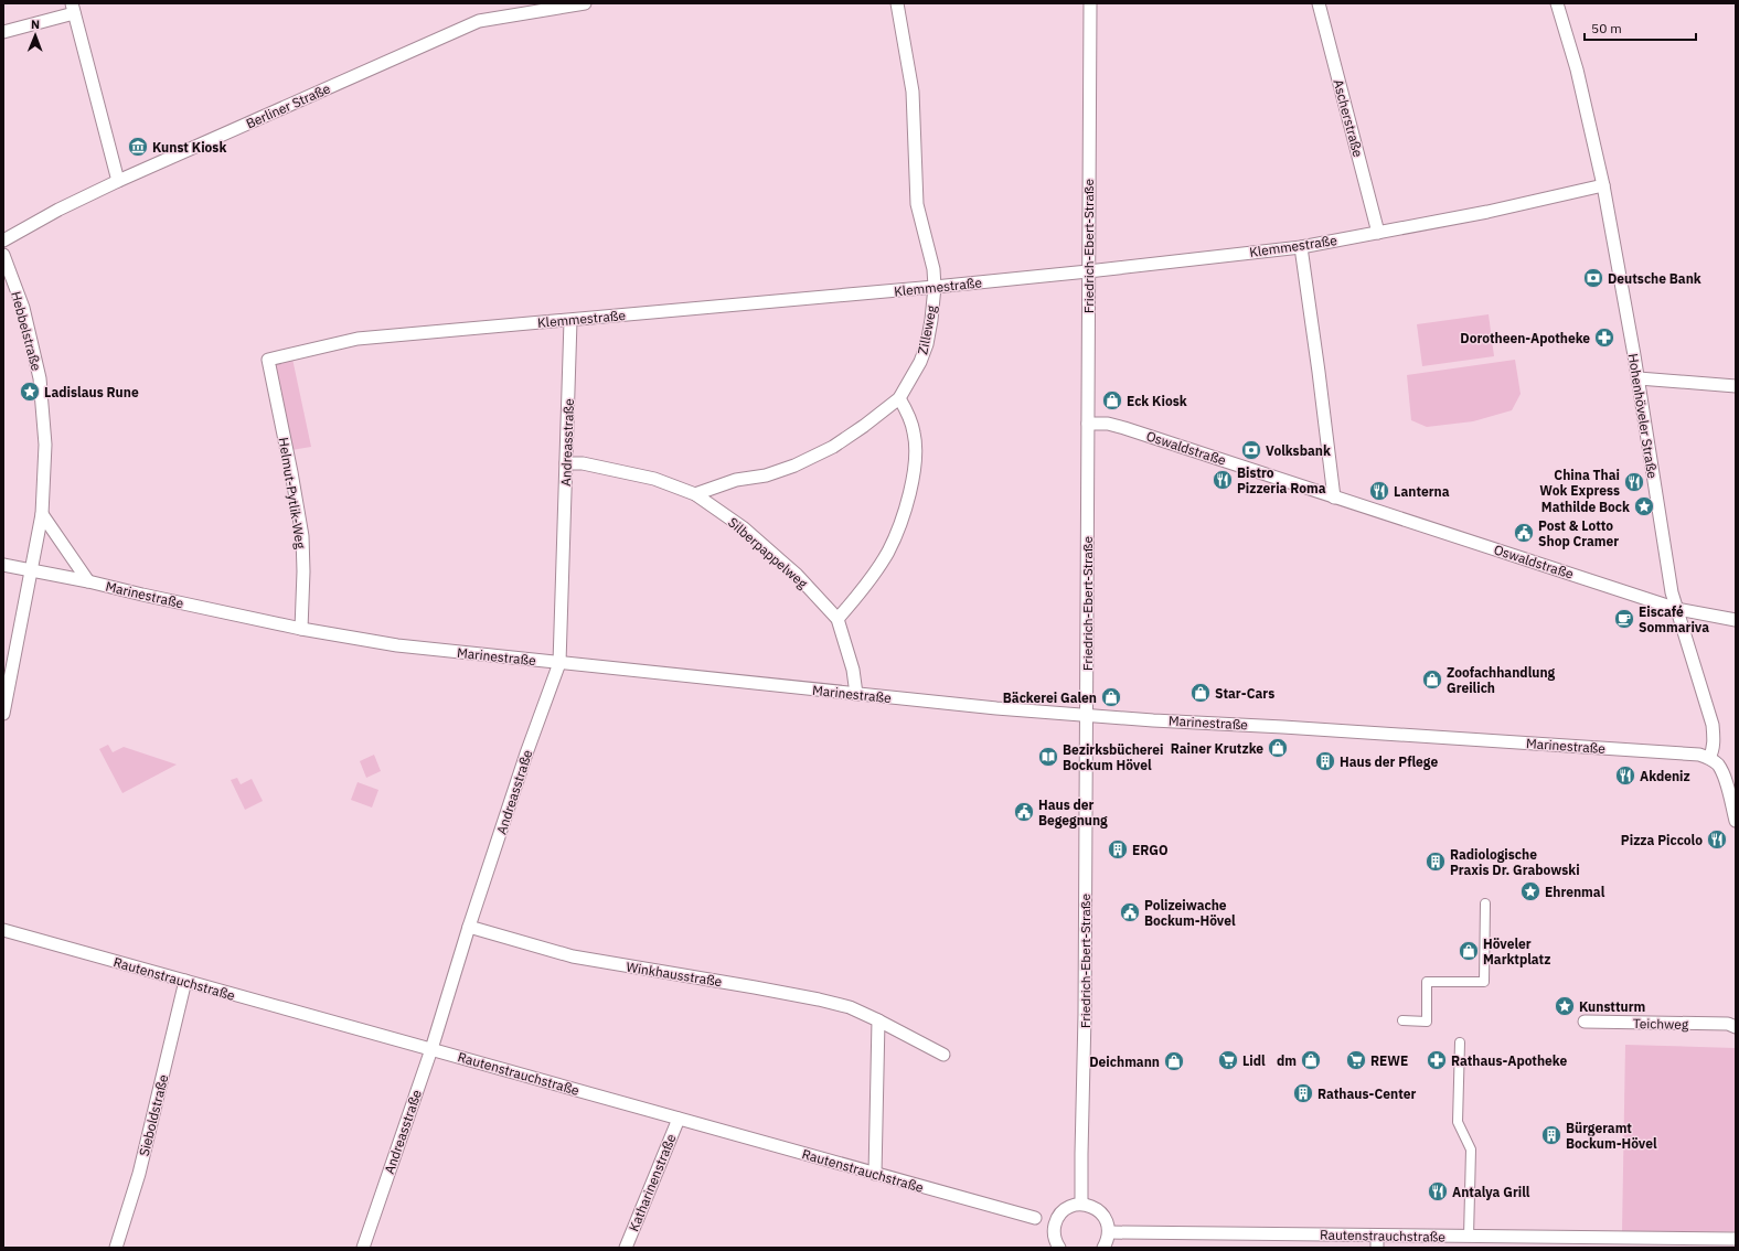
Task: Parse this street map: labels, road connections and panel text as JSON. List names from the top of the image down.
{
  "streets": {
    "street": [
      "Berliner Straße",
      "Ascherstraße",
      "Friedrich-Ebert-Straße",
      "Klemmestraße",
      "Zilleweg",
      "Hebbelstraße",
      "Hohenhöveler Straße",
      "Andreasstraße",
      "Oswaldstraße",
      "Helmut-Pytlik-Weg",
      "Silberpappelweg",
      "Marinestraße",
      "Winkhausstraße",
      "Rautenstrauchstraße",
      "Teichweg",
      "Sieboldstraße",
      "Katharinenstraße"
    ]
  },
  "crossings": [
    ["Ascherstraße", "Klemmestraße"],
    ["Friedrich-Ebert-Straße", "Klemmestraße"],
    ["Friedrich-Ebert-Straße", "Oswaldstraße"],
    ["Friedrich-Ebert-Straße", "Marinestraße"],
    ["Klemmestraße", "Zilleweg"],
    ["Klemmestraße", "Hohenhöveler Straße"],
    ["Klemmestraße", "Andreasstraße"],
    ["Klemmestraße", "Helmut-Pytlik-Weg"],
    ["Zilleweg", "Silberpappelweg"],
    ["Hebbelstraße", "Marinestraße"],
    ["Hohenhöveler Straße", "Oswaldstraße"],
    ["Hohenhöveler Straße", "Marinestraße"],
    ["Andreasstraße", "Silberpappelweg"],
    ["Andreasstraße", "Marinestraße"],
    ["Andreasstraße", "Winkhausstraße"],
    ["Andreasstraße", "Rautenstrauchstraße"],
    ["Helmut-Pytlik-Weg", "Marinestraße"],
    ["Silberpappelweg", "Marinestraße"],
    ["Rautenstrauchstraße", "Sieboldstraße"],
    ["Rautenstrauchstraße", "Katharinenstraße"]
  ],
  "places": {
    "museum": ["Kunst Kiosk"],
    "bank": ["Deutsche Bank", "Volksbank"],
    "pharmacy": ["Dorotheen-Apotheke", "Rathaus-Apotheke"],
    "place": [
      "Ladislaus Rune",
      "Mathilde Bock",
      "Ehrenmal",
      "Kunstturm"
    ],
    "shop": [
      "Eck Kiosk",
      "Zoofachhandlung Greilich",
      "Star-Cars",
      "Bäckerei Galen",
      "Rainer Krutzke",
      "Höveler Marktplatz",
      "dm",
      "Deichmann"
    ],
    "restaurant": [
      "Bistro Pizzeria Roma",
      "China Thai Wok Express",
      "Lanterna",
      "Akdeniz",
      "Pizza Piccolo",
      "Antalya Grill"
    ],
    "public building": ["Post & Lotto Shop Cramer", "Haus der Begegnung", "Polizeiwache Bockum-Hövel"],
    "cafe": ["Eiscafé Sommariva"],
    "library": ["Bezirksbücherei Bockum Hövel"],
    "building": [
      "Haus der Pflege",
      "ERGO",
      "Radiologische Praxis Dr. Grabowski",
      "Rathaus-Center",
      "Bürgeramt Bockum-Hövel"
    ],
    "supermarket": ["Lidl", "REWE"]
  },
  "scale_bar": "50 m",
  "north": "top"
}
